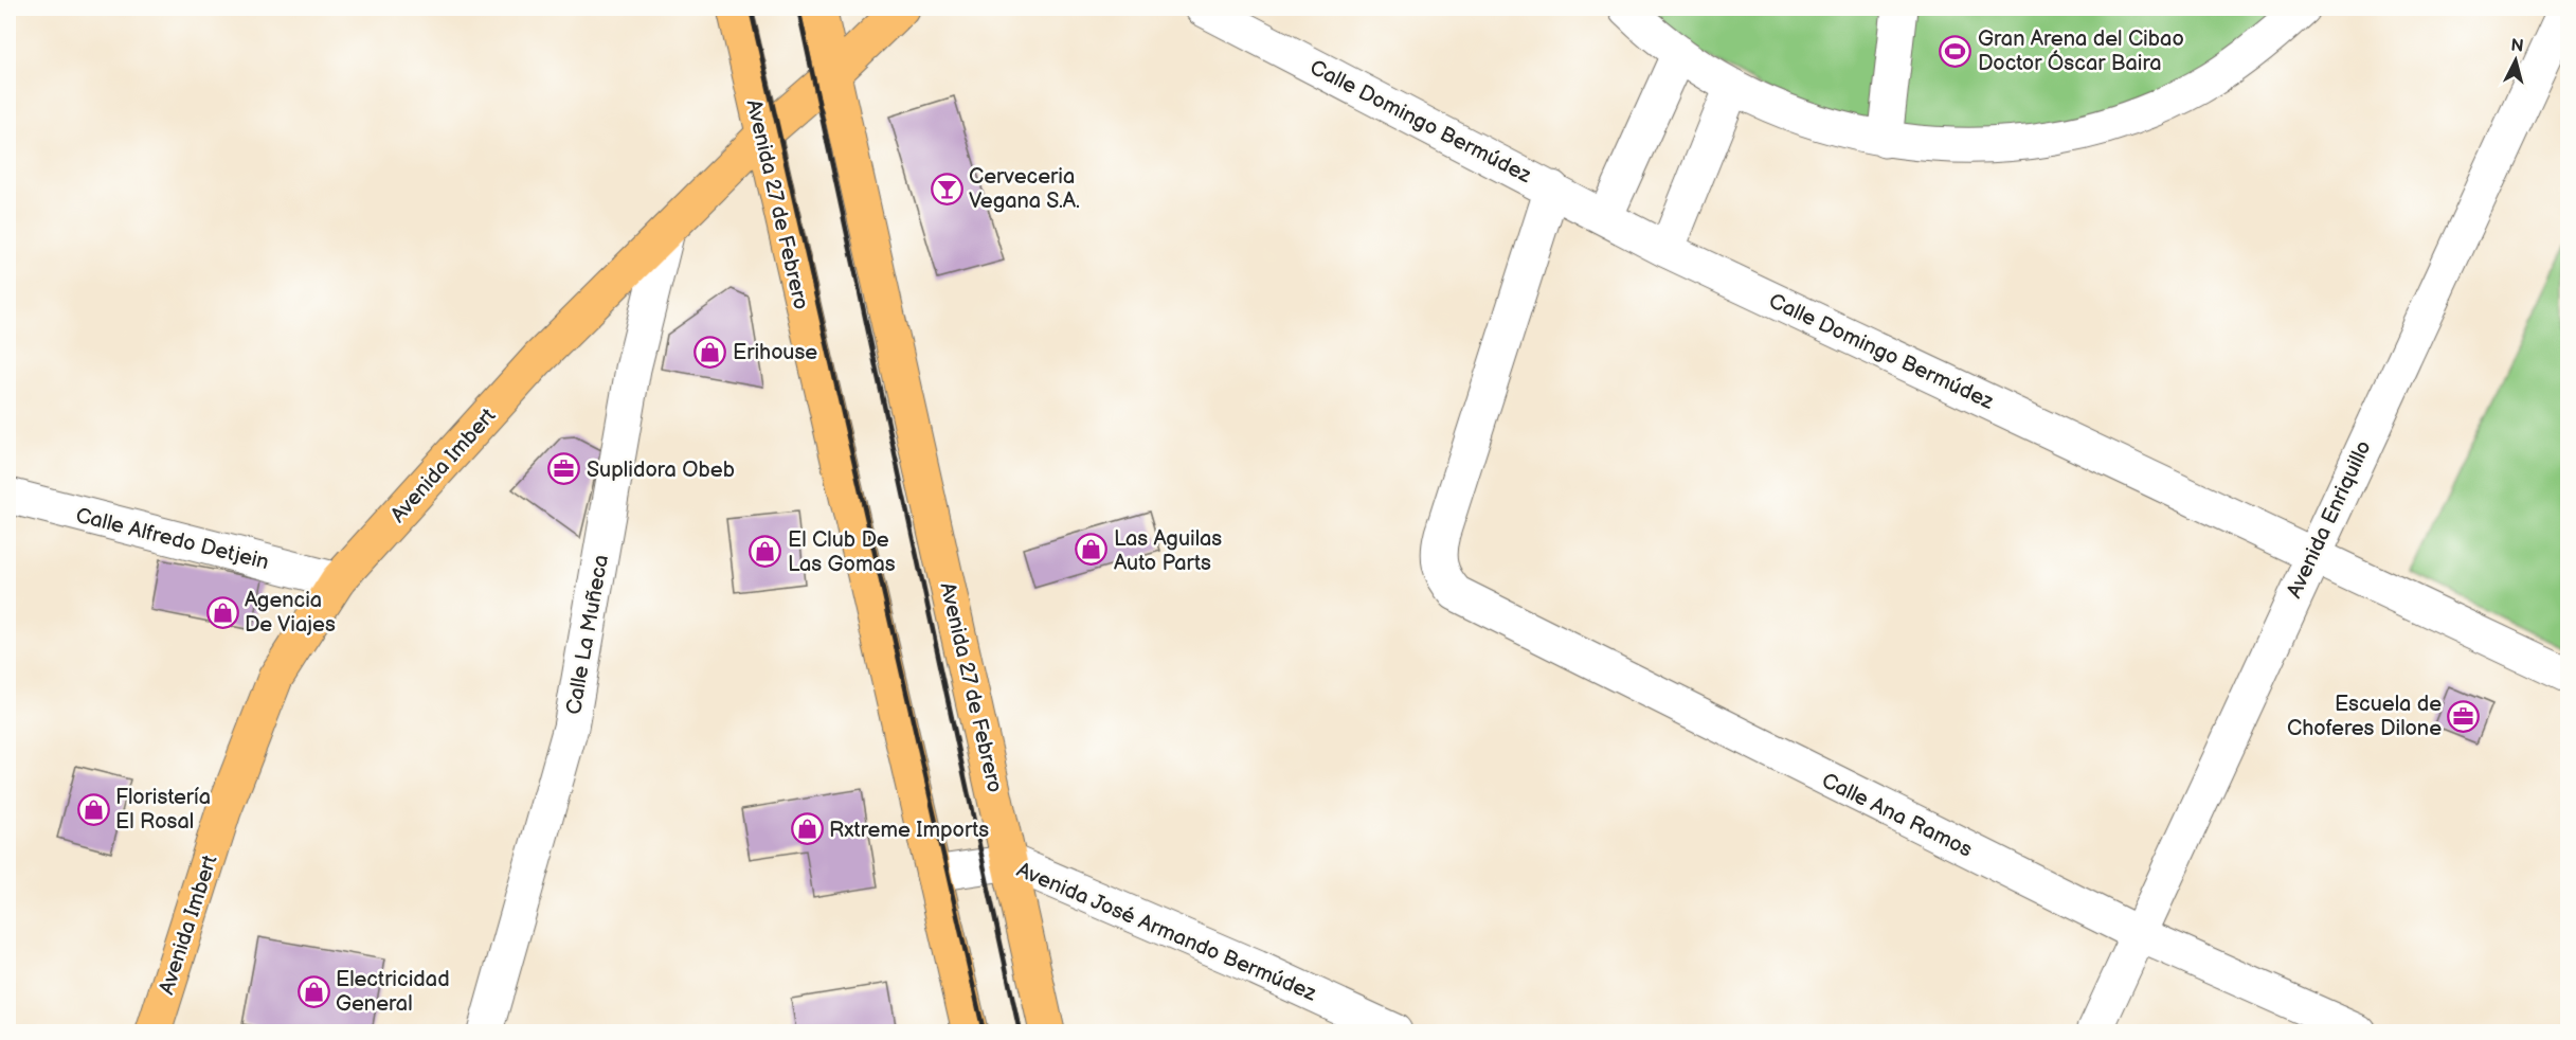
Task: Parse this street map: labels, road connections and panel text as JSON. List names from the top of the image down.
{
  "streets": {
    "main road": ["Avenida 27 de Febrero", "Avenida Imbert"],
    "street": [
      "Calle Domingo Bermúdez",
      "Avenida Enriquillo",
      "Calle Alfredo Detjein",
      "Calle La Muñeca",
      "Calle Ana Ramos",
      "Avenida José Armando Bermúdez"
    ]
  },
  "crossings": [
    ["Calle Domingo Bermúdez", "Avenida Enriquillo"],
    ["Calle Domingo Bermúdez", "Calle Ana Ramos"],
    ["Avenida 27 de Febrero", "Avenida Imbert"],
    ["Avenida 27 de Febrero", "Avenida José Armando Bermúdez"],
    ["Avenida Imbert", "Calle Alfredo Detjein"],
    ["Avenida Imbert", "Calle La Muñeca"],
    ["Avenida Enriquillo", "Calle Ana Ramos"]
  ],
  "places": {
    "sports": ["Gran Arena del Cibao Doctor Óscar Baira"],
    "bar": ["Cerveceria Vegana S.A."],
    "shop": [
      "Erihouse",
      "Las Aguilas Auto Parts",
      "El Club De Las Gomas",
      "Agencia De Viajes",
      "Floristería El Rosal",
      "Rxtreme Imports",
      "Electricidad General"
    ],
    "office": ["Suplidora Obeb", "Escuela de Choferes Dilone"]
  },
  "north": "top"
}
